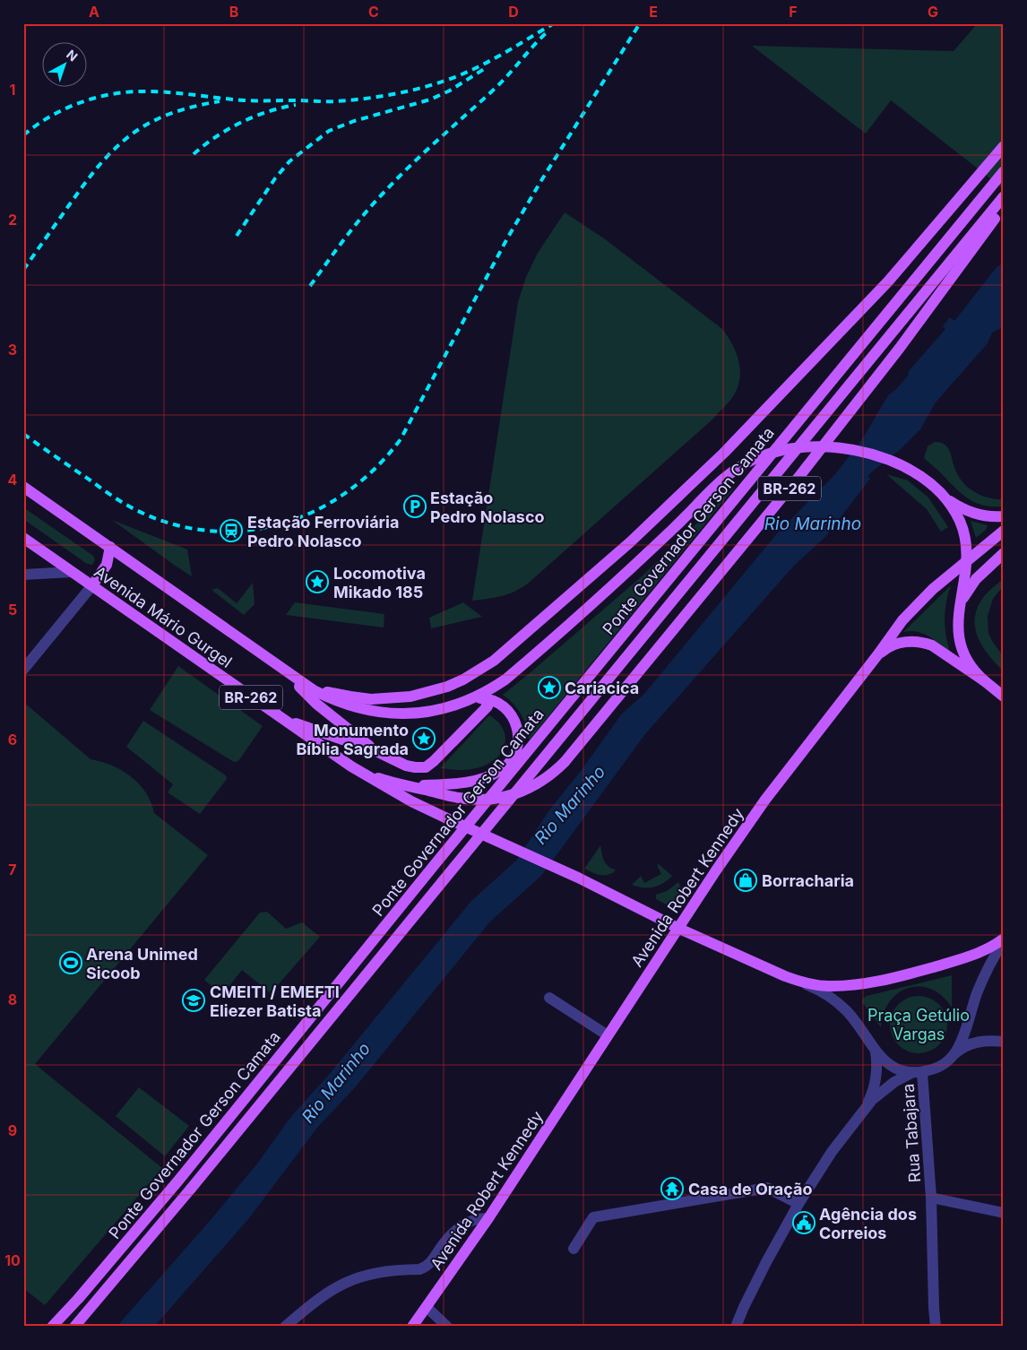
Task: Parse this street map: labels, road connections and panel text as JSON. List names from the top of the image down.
{
  "streets": {
    "main road": [
      "BR-262",
      "Ponte Governador Gerson Camata",
      "Avenida Mário Gurgel",
      "Avenida Robert Kennedy"
    ],
    "street": ["Rua Tabajara"]
  },
  "crossings": [
    ["BR-262", "Avenida Mário Gurgel"]
  ],
  "water": ["Rio Marinho"],
  "parks": ["Praça Getúlio Vargas"],
  "places": {
    "parking": ["Estação Pedro Nolasco"],
    "station": ["Estação Ferroviária Pedro Nolasco"],
    "place": ["Locomotiva Mikado 185", "Cariacica", "Monumento Bíblia Sagrada"],
    "shop": ["Borracharia"],
    "sports": ["Arena Unimed Sicoob"],
    "school or university": ["CMEITI / EMEFTI Eliezer Batista"],
    "temple": ["Casa de Oração"],
    "public building": ["Agência dos Correios"]
  },
  "north": "top right",
  "grid": {
    "columns": [
      "A",
      "B",
      "C",
      "D",
      "E",
      "F",
      "G"
    ],
    "rows": [
      "1",
      "2",
      "3",
      "4",
      "5",
      "6",
      "7",
      "8",
      "9",
      "10"
    ]
  }
}
